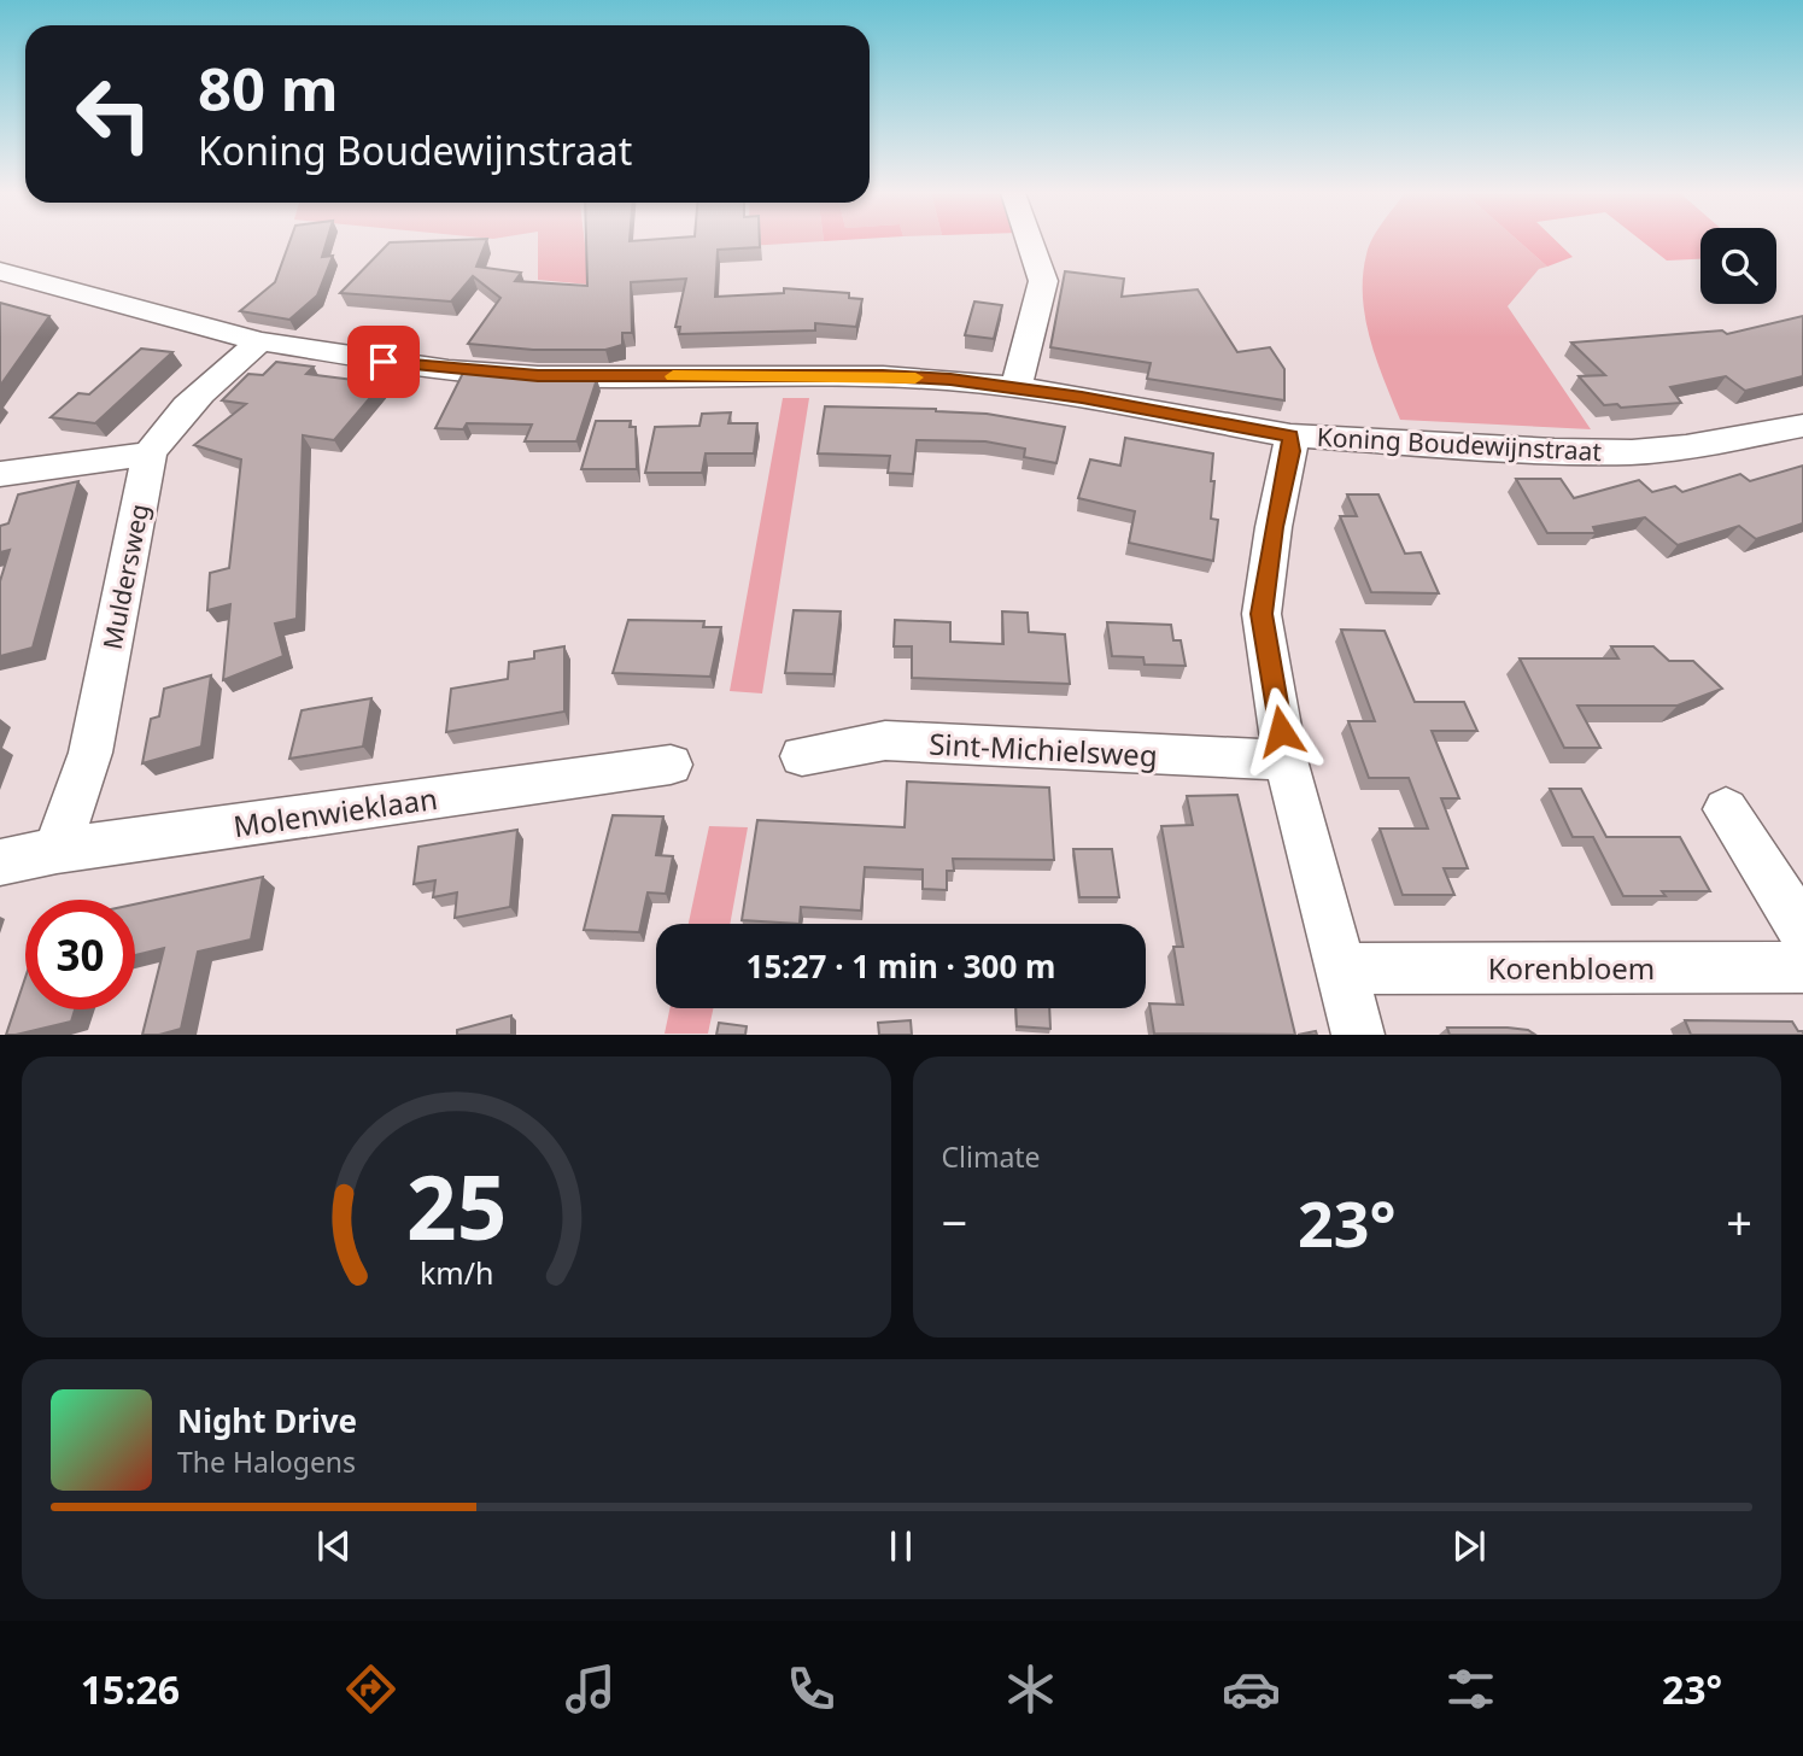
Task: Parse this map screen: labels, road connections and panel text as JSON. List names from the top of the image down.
{
  "streets": {
    "street": [
      "Koning Boudewijnstraat",
      "Muldersweg",
      "Sint-Michielsweg",
      "Molenwieklaan",
      "Korenbloem"
    ]
  },
  "crossings": [
    ["Koning Boudewijnstraat", "Muldersweg"],
    ["Muldersweg", "Molenwieklaan"]
  ],
  "page": {
    "turn": ["80 m", "Koning Boudewijnstraat"],
    "limit": "30",
    "trip": "15:27 · 1 min · 300 m",
    "tile": "Climate",
    "heat": ["−", "23°", "+"],
    "song": ["Night Drive", "The Halogens"],
    "tabs": ["15:26", "23°"],
    "gauge": ["25", "km/h"]
  }
}
